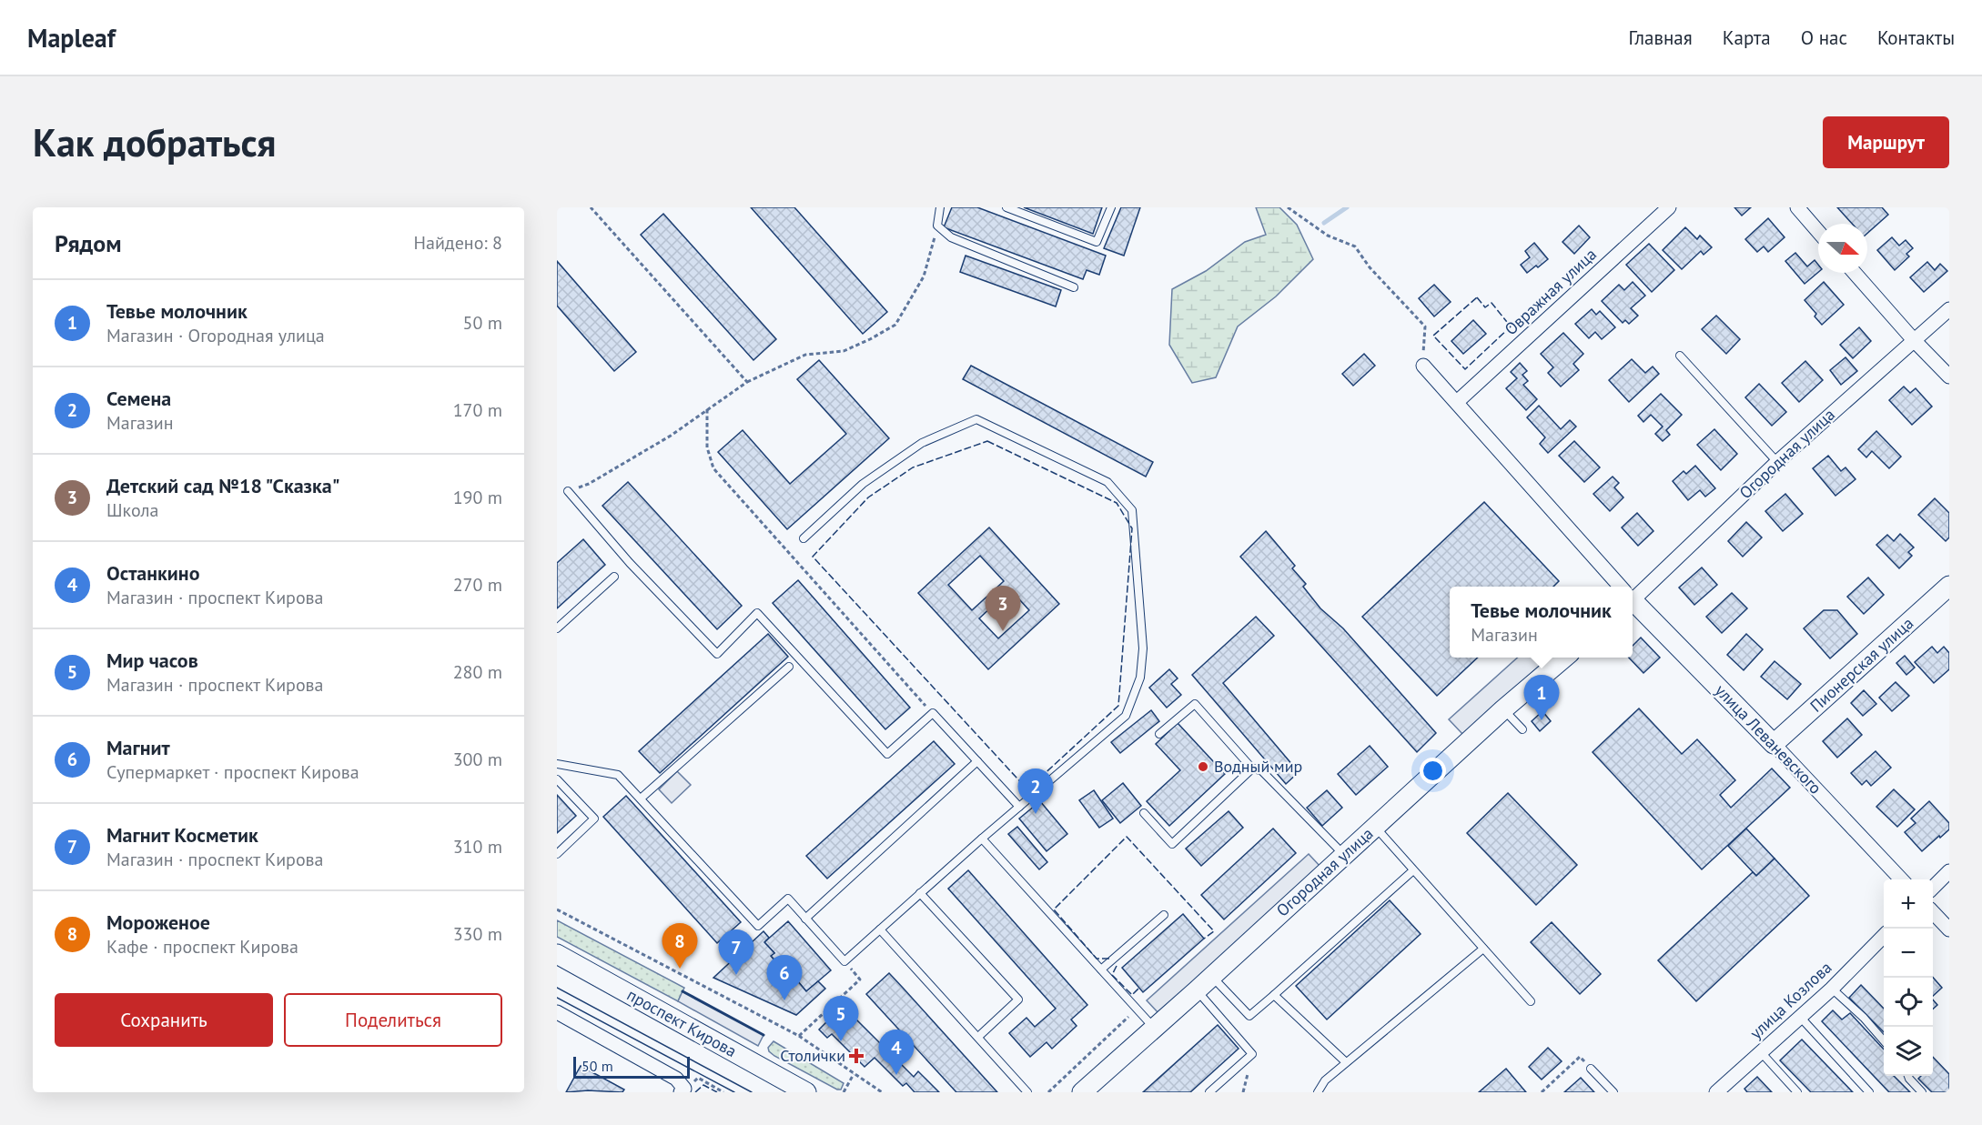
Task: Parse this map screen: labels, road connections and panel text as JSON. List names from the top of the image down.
{
  "streets": {
    "street": [
      "Овражная улица",
      "Огородная улица",
      "Пионерская улица",
      "улица Леваневского",
      "улица Козлова",
      "проспект Кирова"
    ]
  },
  "crossings": [
    ["Овражная улица", "улица Леваневского"],
    ["Пионерская улица", "улица Леваневского"]
  ],
  "places": {
    "other": ["Водный мир"],
    "health": ["Столички"]
  },
  "scale_bar": "50 m",
  "north": "right",
  "page": {
    "header": "Mapleaf",
    "nav": [
      "Главная",
      "Карта",
      "О нас",
      "Контакты"
    ],
    "buttons": [
      "Маршрут",
      ["Сохранить", "Поделиться"]
    ],
    "title": "Как добраться",
    "heading": ["Рядом", "Найдено: 8"],
    "list": [
      {
        "mark": "1",
        "name": "Тевье молочник",
        "note": "Магазин · Огородная улица",
        "value": "50 m"
      },
      {
        "mark": "2",
        "name": "Семена",
        "note": "Магазин",
        "value": "170 m"
      },
      {
        "mark": "3",
        "name": "Детский сад №18 \"Сказка\"",
        "note": "Школа",
        "value": "190 m"
      },
      {
        "mark": "4",
        "name": "Останкино",
        "note": "Магазин · проспект Кирова",
        "value": "270 m"
      },
      {
        "mark": "5",
        "name": "Мир часов",
        "note": "Магазин · проспект Кирова",
        "value": "280 m"
      },
      {
        "mark": "6",
        "name": "Магнит",
        "note": "Супермаркет · проспект Кирова",
        "value": "300 m"
      },
      {
        "mark": "7",
        "name": "Магнит Косметик",
        "note": "Магазин · проспект Кирова",
        "value": "310 m"
      },
      {
        "mark": "8",
        "name": "Мороженое",
        "note": "Кафе · проспект Кирова",
        "value": "330 m"
      }
    ],
    "pins": [
      "3",
      "1",
      "2",
      "8",
      "7",
      "6",
      "5",
      "4"
    ],
    "popup": ["Тевье молочник", "Магазин"],
    "map_buttons": ["+", "−"],
    "scale": "50 m"
  }
}
